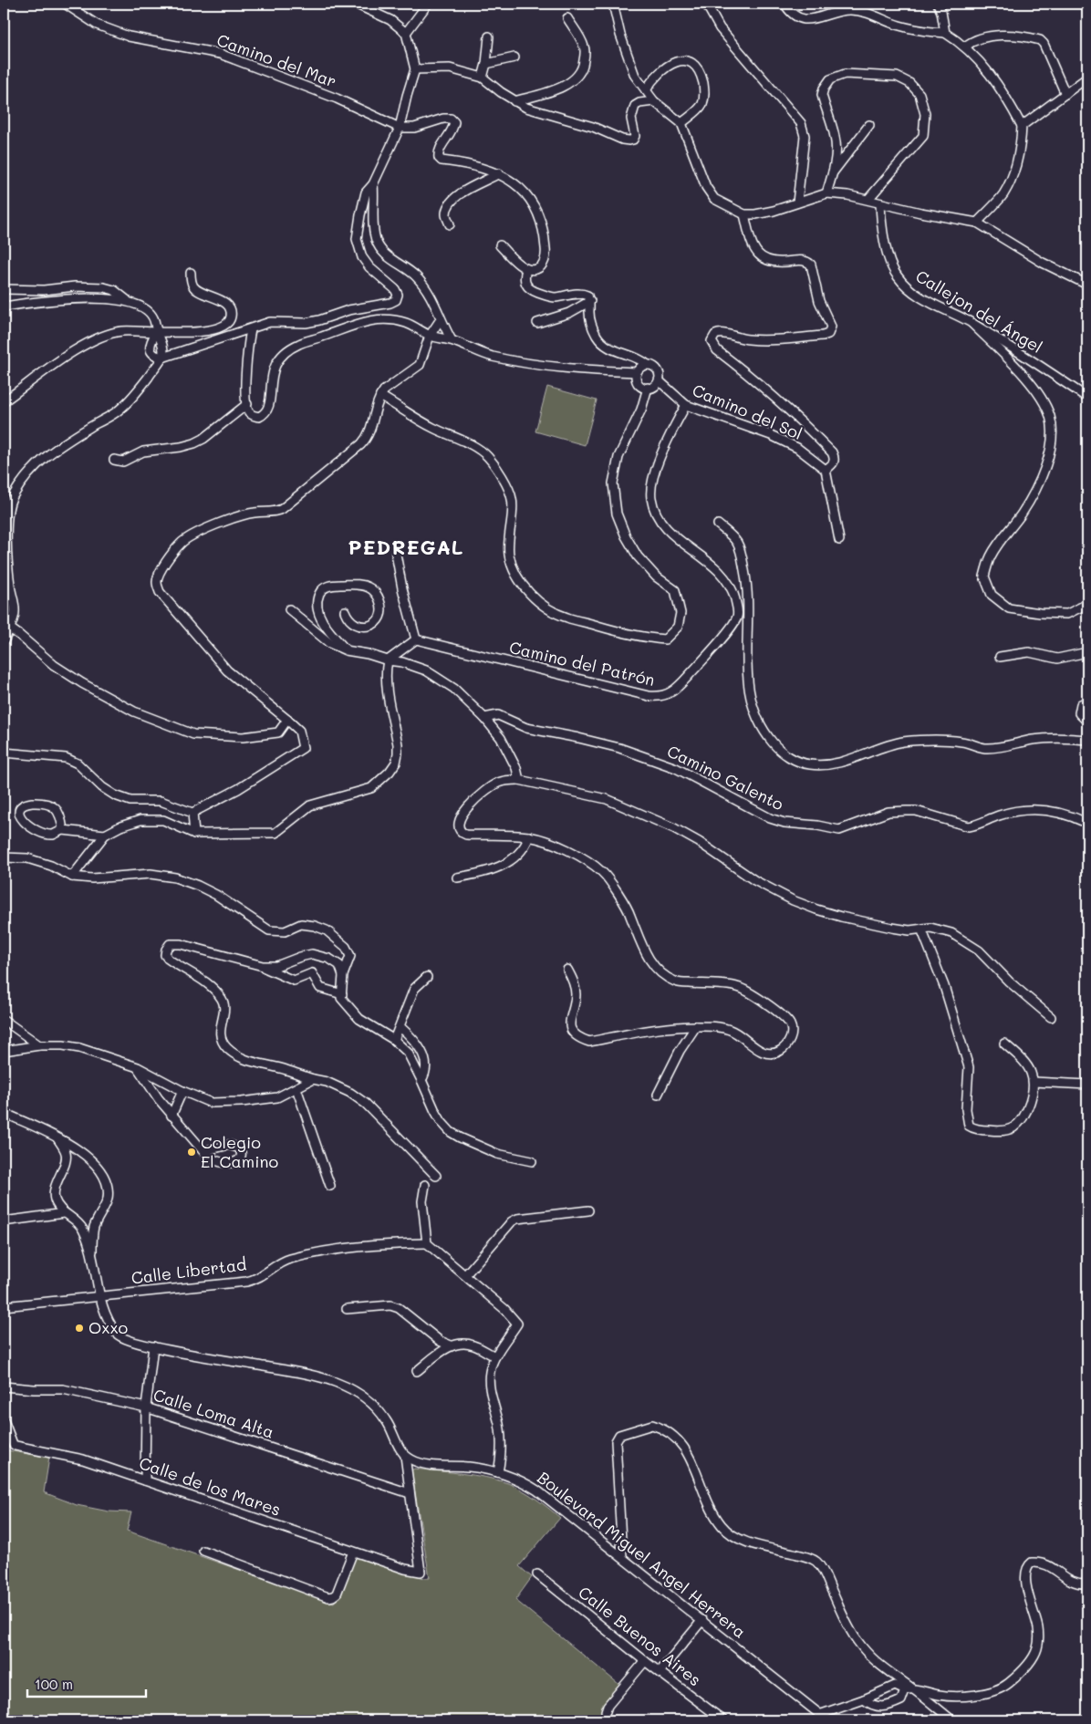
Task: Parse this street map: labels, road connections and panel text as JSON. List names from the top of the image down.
{
  "streets": {
    "street": [
      "Camino del Mar",
      "Callejon del Ángel",
      "Camino del Sol",
      "Camino del Patrón",
      "Camino Galento",
      "Calle Libertad",
      "Calle Loma Alta",
      "Calle de los Mares",
      "Boulevard Miguel Angel Herrera",
      "Calle Buenos Aires"
    ]
  },
  "crossings": [
    ["Calle Loma Alta", "Calle de los Mares"]
  ],
  "districts": ["PEDREGAL"],
  "places": ["Colegio El Camino", "Oxxo"],
  "scale_bar": "100 m"
}
